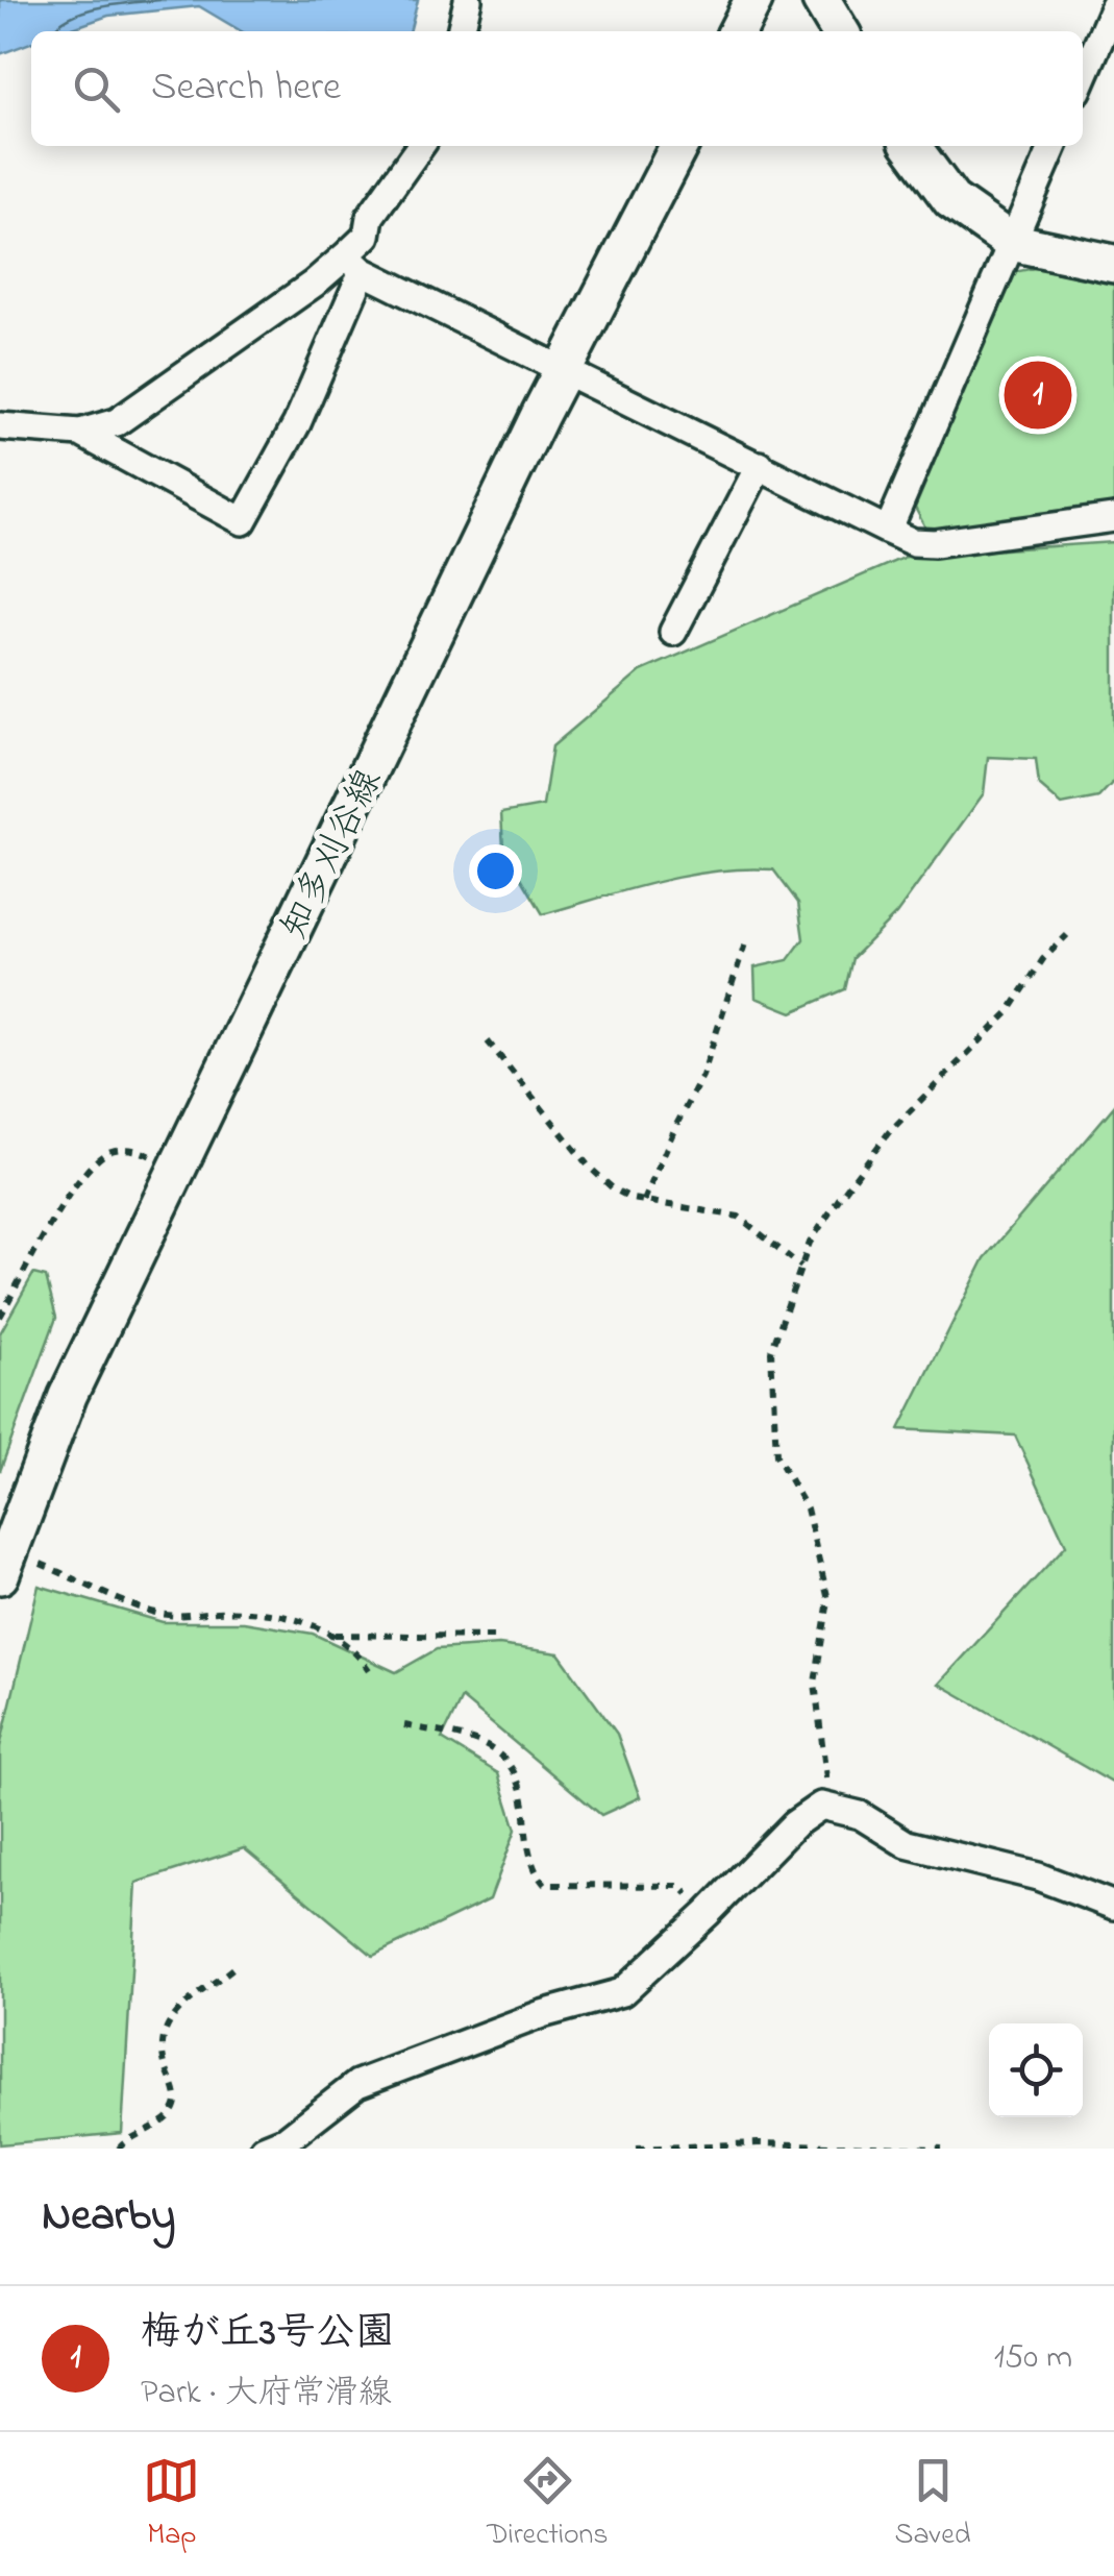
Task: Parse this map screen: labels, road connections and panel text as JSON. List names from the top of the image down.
{
  "streets": {
    "street": ["知多刈谷線"]
  },
  "page": {
    "search": "Search here",
    "pins": "1",
    "heading": "Nearby",
    "list": [
      {
        "mark": "1",
        "name": "梅が丘3号公園",
        "note": "Park · 大府常滑線",
        "value": "150 m"
      }
    ],
    "nav": ["Map", "Directions", "Saved"]
  }
}
